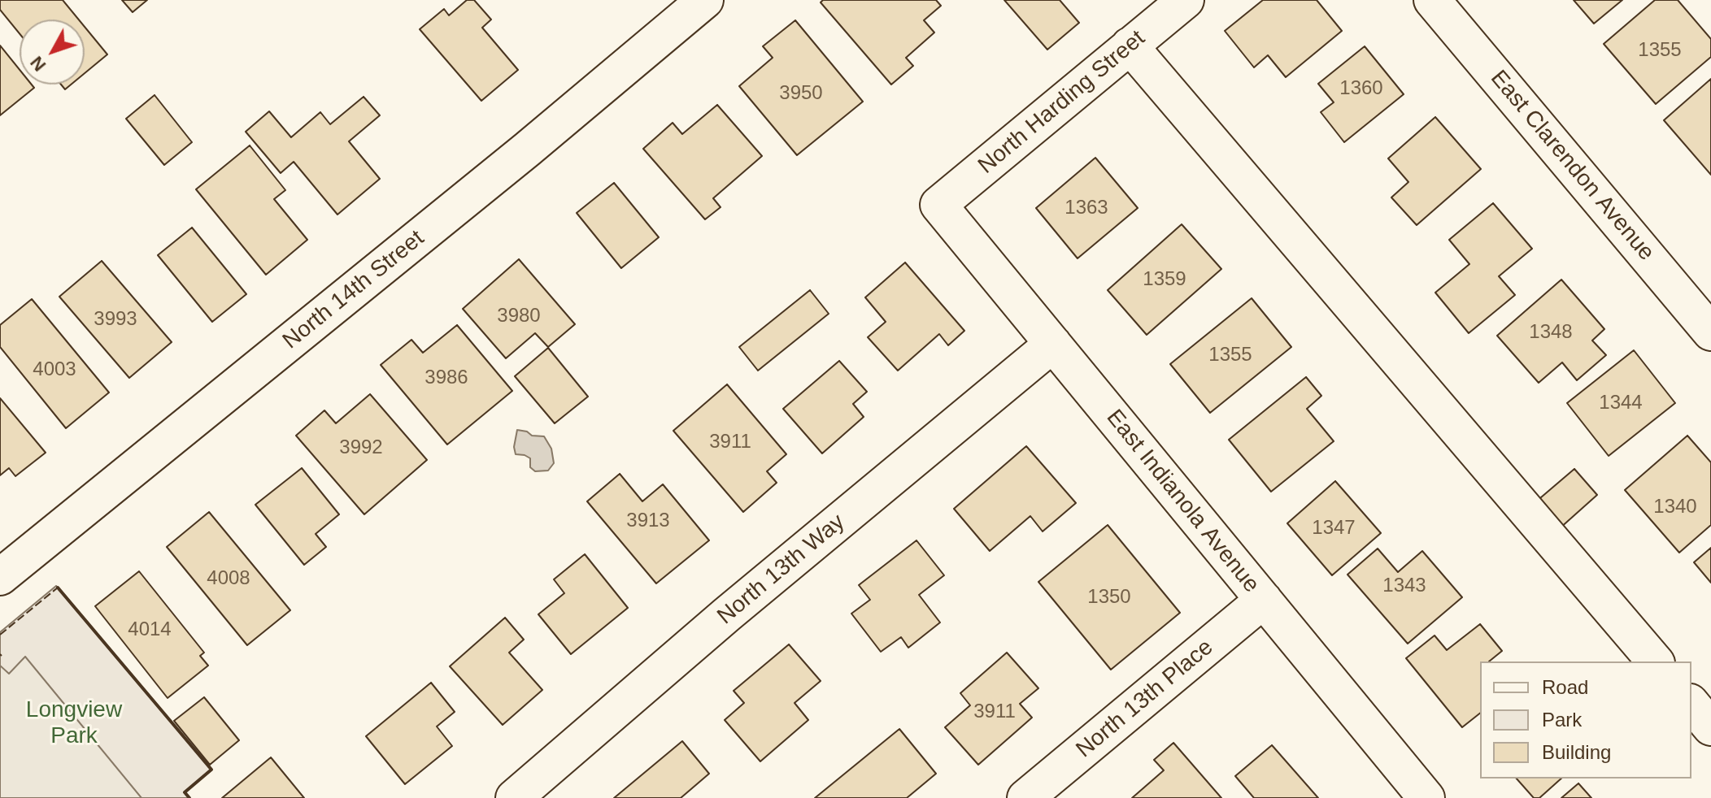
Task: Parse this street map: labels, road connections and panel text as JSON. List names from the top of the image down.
{
  "streets": {
    "street": [
      "North Harding Street",
      "East Clarendon Avenue",
      "North 14th Street",
      "East Indianola Avenue",
      "North 13th Way",
      "North 13th Place"
    ]
  },
  "crossings": [
    ["North Harding Street", "East Indianola Avenue"],
    ["East Indianola Avenue", "North 13th Way"],
    ["East Indianola Avenue", "North 13th Place"]
  ],
  "parks": ["Longview Park"],
  "house_numbers": [
    "1355",
    "1360",
    "3950",
    "1363",
    "1359",
    "3980",
    "3993",
    "1348",
    "1355",
    "4003",
    "3986",
    "1344",
    "3911",
    "3992",
    "1340",
    "3913",
    "1347",
    "4008",
    "1343",
    "1350",
    "4014",
    "3911"
  ],
  "legend": ["Road", "Park", "Building"],
  "north": "bottom left"
}
